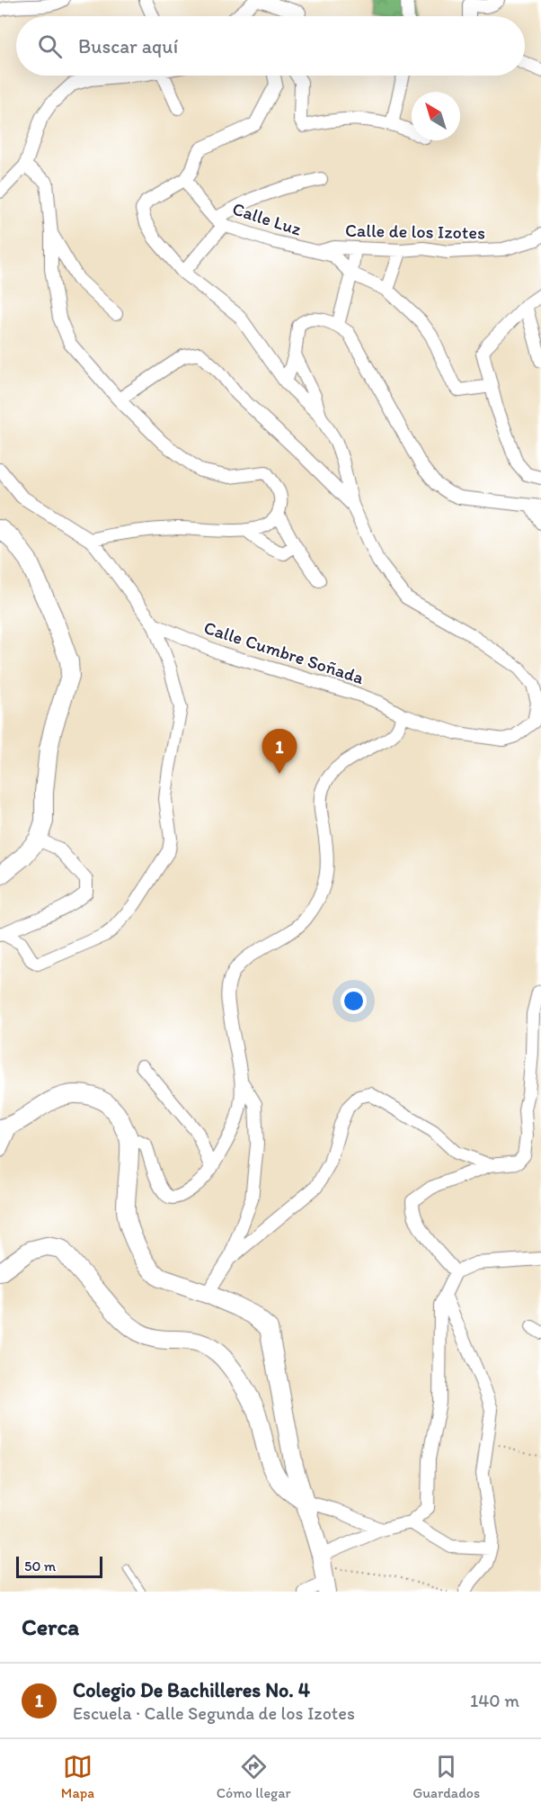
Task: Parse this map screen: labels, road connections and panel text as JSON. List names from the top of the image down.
{
  "streets": {
    "street": ["Calle Luz", "Calle de los Izotes", "Calle Cumbre Soñada"]
  },
  "crossings": [
    ["Calle Luz", "Calle de los Izotes"]
  ],
  "scale_bar": "50 m",
  "north": "top left",
  "page": {
    "search": "Buscar aquí",
    "pins": "1",
    "scale": "50 m",
    "heading": "Cerca",
    "list": [
      {
        "mark": "1",
        "name": "Colegio De Bachilleres No. 4",
        "note": "Escuela · Calle Segunda de los Izotes",
        "value": "140 m"
      }
    ],
    "nav": ["Mapa", "Cómo llegar", "Guardados"]
  }
}
